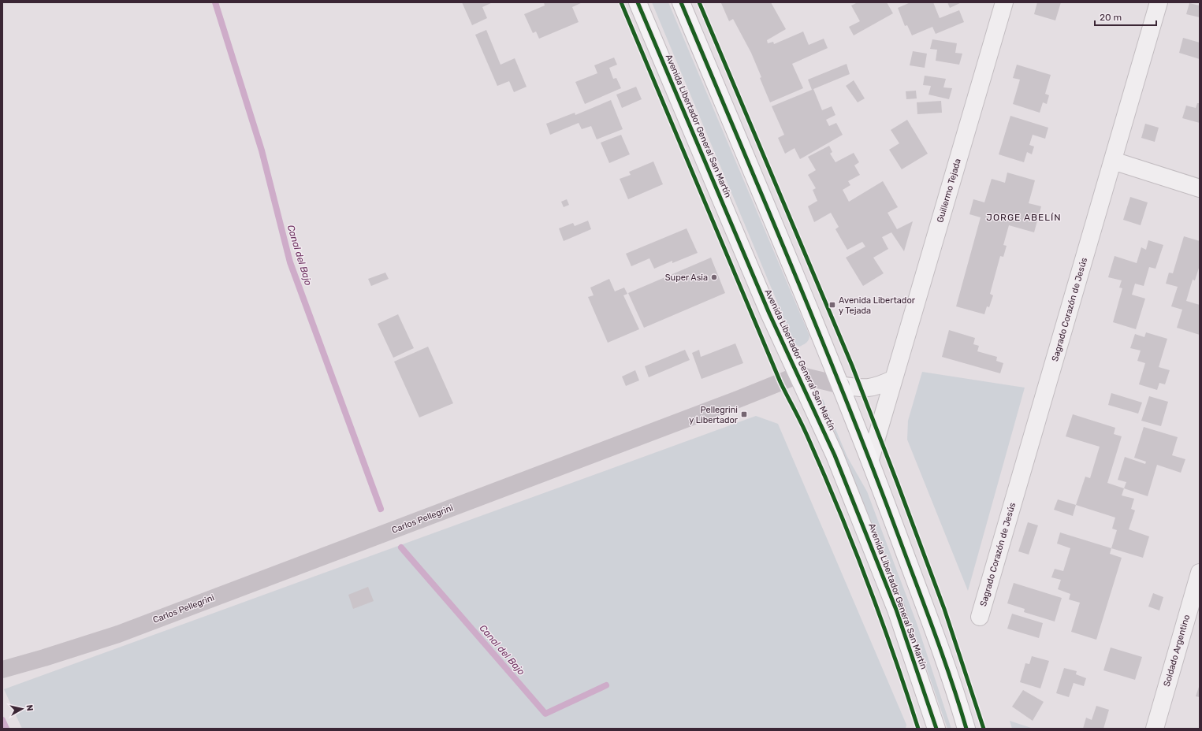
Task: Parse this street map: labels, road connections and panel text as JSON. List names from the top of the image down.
{
  "streets": {
    "main road": ["Avenida Libertador General San Martín", "Carlos Pellegrini"],
    "street": ["Guillermo Tejada", "Sagrado Corazón de Jesús", "Soldado Argentino"]
  },
  "crossings": [
    ["Avenida Libertador General San Martín", "Carlos Pellegrini"]
  ],
  "districts": ["JORGE ABELÍN"],
  "water": ["Canal del Bajo"],
  "places": {
    "other": ["Super Asia"],
    "transit": ["Avenida Libertador y Tejada", "Pellegrini y Libertador"]
  },
  "scale_bar": "20 m",
  "north": "right"
}
